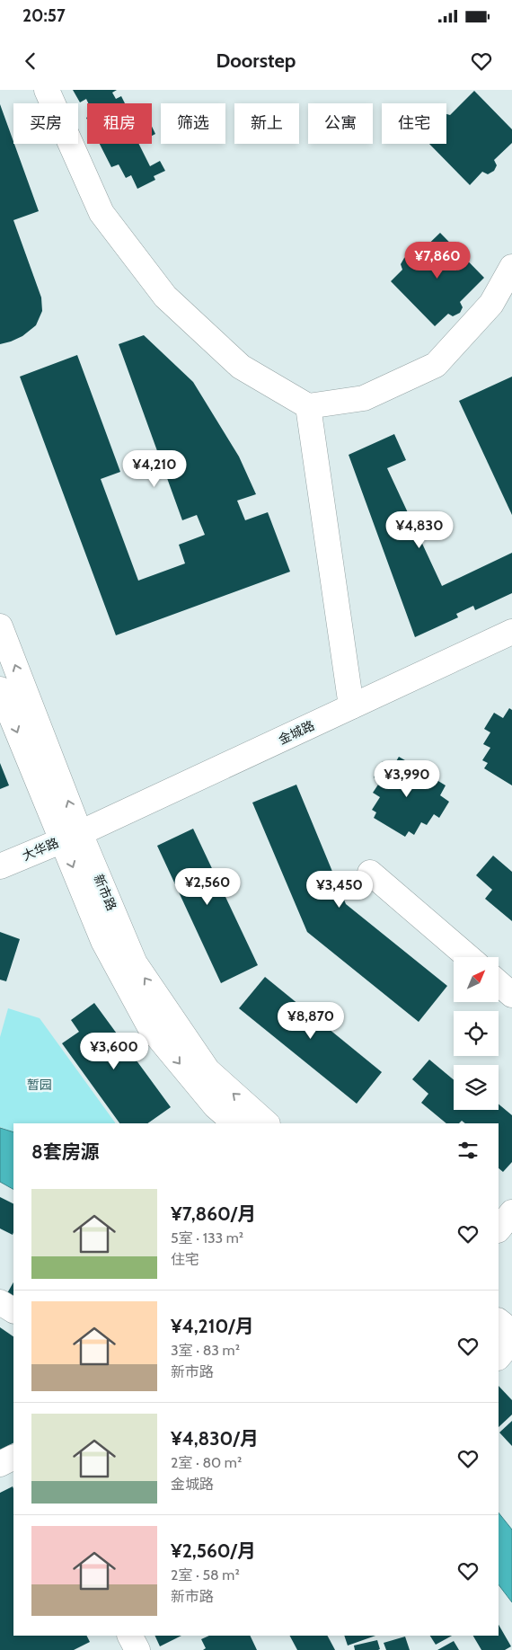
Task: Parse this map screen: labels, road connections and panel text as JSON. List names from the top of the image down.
{
  "streets": {
    "street": ["金城路", "大华路", "新市路"]
  },
  "crossings": [
    ["金城路", "大华路"],
    ["金城路", "新市路"],
    ["大华路", "新市路"]
  ],
  "parks": ["暂园"],
  "north": "top right",
  "page": {
    "status": "20:57",
    "header": "Doorstep",
    "chip": [
      "买房",
      "租房",
      "筛选",
      "新上",
      "公寓",
      "住宅"
    ],
    "price": [
      "¥7,860",
      "¥4,210",
      "¥4,830",
      "¥3,990",
      "¥2,560",
      "¥3,450",
      "¥8,870",
      "¥3,600"
    ],
    "heading": "8套房源",
    "list": [
      {
        "name": "¥7,860/月",
        "note": "5室 · 133 m² · 住宅"
      },
      {
        "name": "¥4,210/月",
        "note": "3室 · 83 m² · 新市路"
      },
      {
        "name": "¥4,830/月",
        "note": "2室 · 80 m² · 金城路"
      },
      {
        "name": "¥2,560/月",
        "note": "2室 · 58 m² · 新市路"
      }
    ]
  }
}
